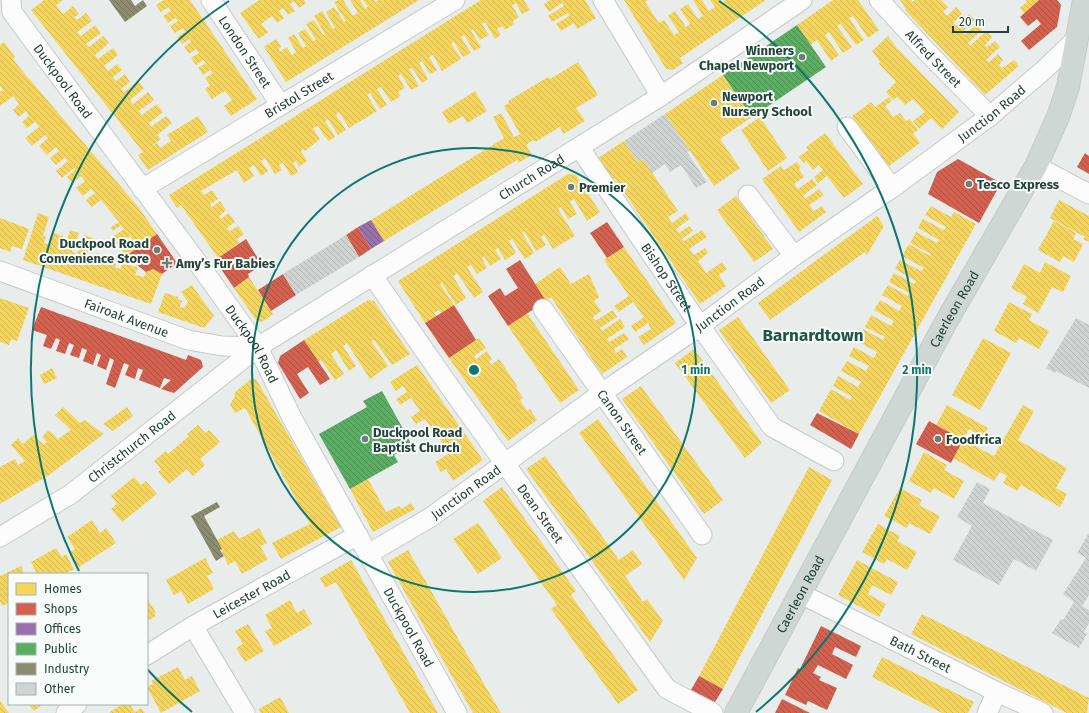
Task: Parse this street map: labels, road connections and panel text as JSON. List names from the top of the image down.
{
  "streets": {
    "main road": ["Caerleon Road"],
    "street": [
      "London Street",
      "Alfred Street",
      "Duckpool Road",
      "Bristol Street",
      "Junction Road",
      "Church Road",
      "Bishop Street",
      "Fairoak Avenue",
      "Canon Street",
      "Christchurch Road",
      "Dean Street",
      "Leicester Road",
      "Bath Street"
    ]
  },
  "crossings": [
    ["London Street", "Bristol Street"],
    ["Alfred Street", "Junction Road"],
    ["Duckpool Road", "Bristol Street"],
    ["Duckpool Road", "Junction Road"],
    ["Duckpool Road", "Church Road"],
    ["Duckpool Road", "Fairoak Avenue"],
    ["Duckpool Road", "Christchurch Road"],
    ["Duckpool Road", "Leicester Road"],
    ["Junction Road", "Bishop Street"],
    ["Junction Road", "Caerleon Road"],
    ["Junction Road", "Canon Street"],
    ["Junction Road", "Dean Street"],
    ["Church Road", "Bishop Street"],
    ["Church Road", "Fairoak Avenue"],
    ["Church Road", "Christchurch Road"],
    ["Church Road", "Dean Street"],
    ["Caerleon Road", "Bath Street"],
    ["Fairoak Avenue", "Christchurch Road"]
  ],
  "districts": ["Barnardtown"],
  "places": {
    "other": [
      "Winners Chapel Newport",
      "Newport Nursery School",
      "Tesco Express",
      "Premier",
      "Duckpool Road Convenience Store",
      "Duckpool Road Baptist Church",
      "Foodfrica"
    ],
    "health": ["Amy’s Fur Babies"]
  },
  "legend": [
    "Homes",
    "Shops",
    "Offices",
    "Public",
    "Industry",
    "Other"
  ],
  "scale_bar": "20 m",
  "rings": ["1 min", "2 min"]
}
